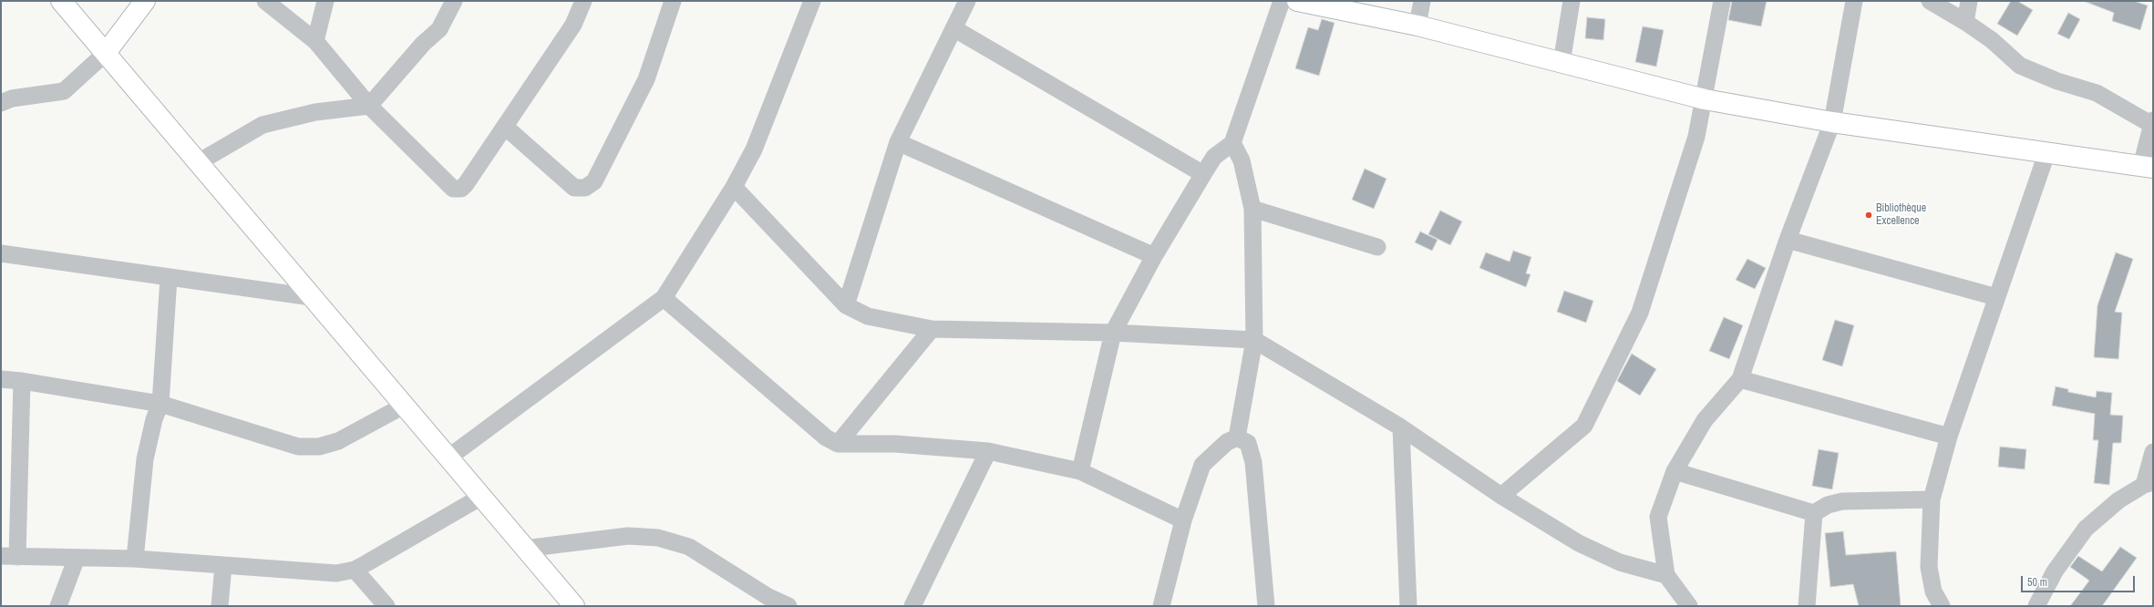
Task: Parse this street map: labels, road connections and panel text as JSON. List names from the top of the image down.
{
  "places": ["Bibliothèque Excellence"],
  "scale_bar": "50 m"
}
